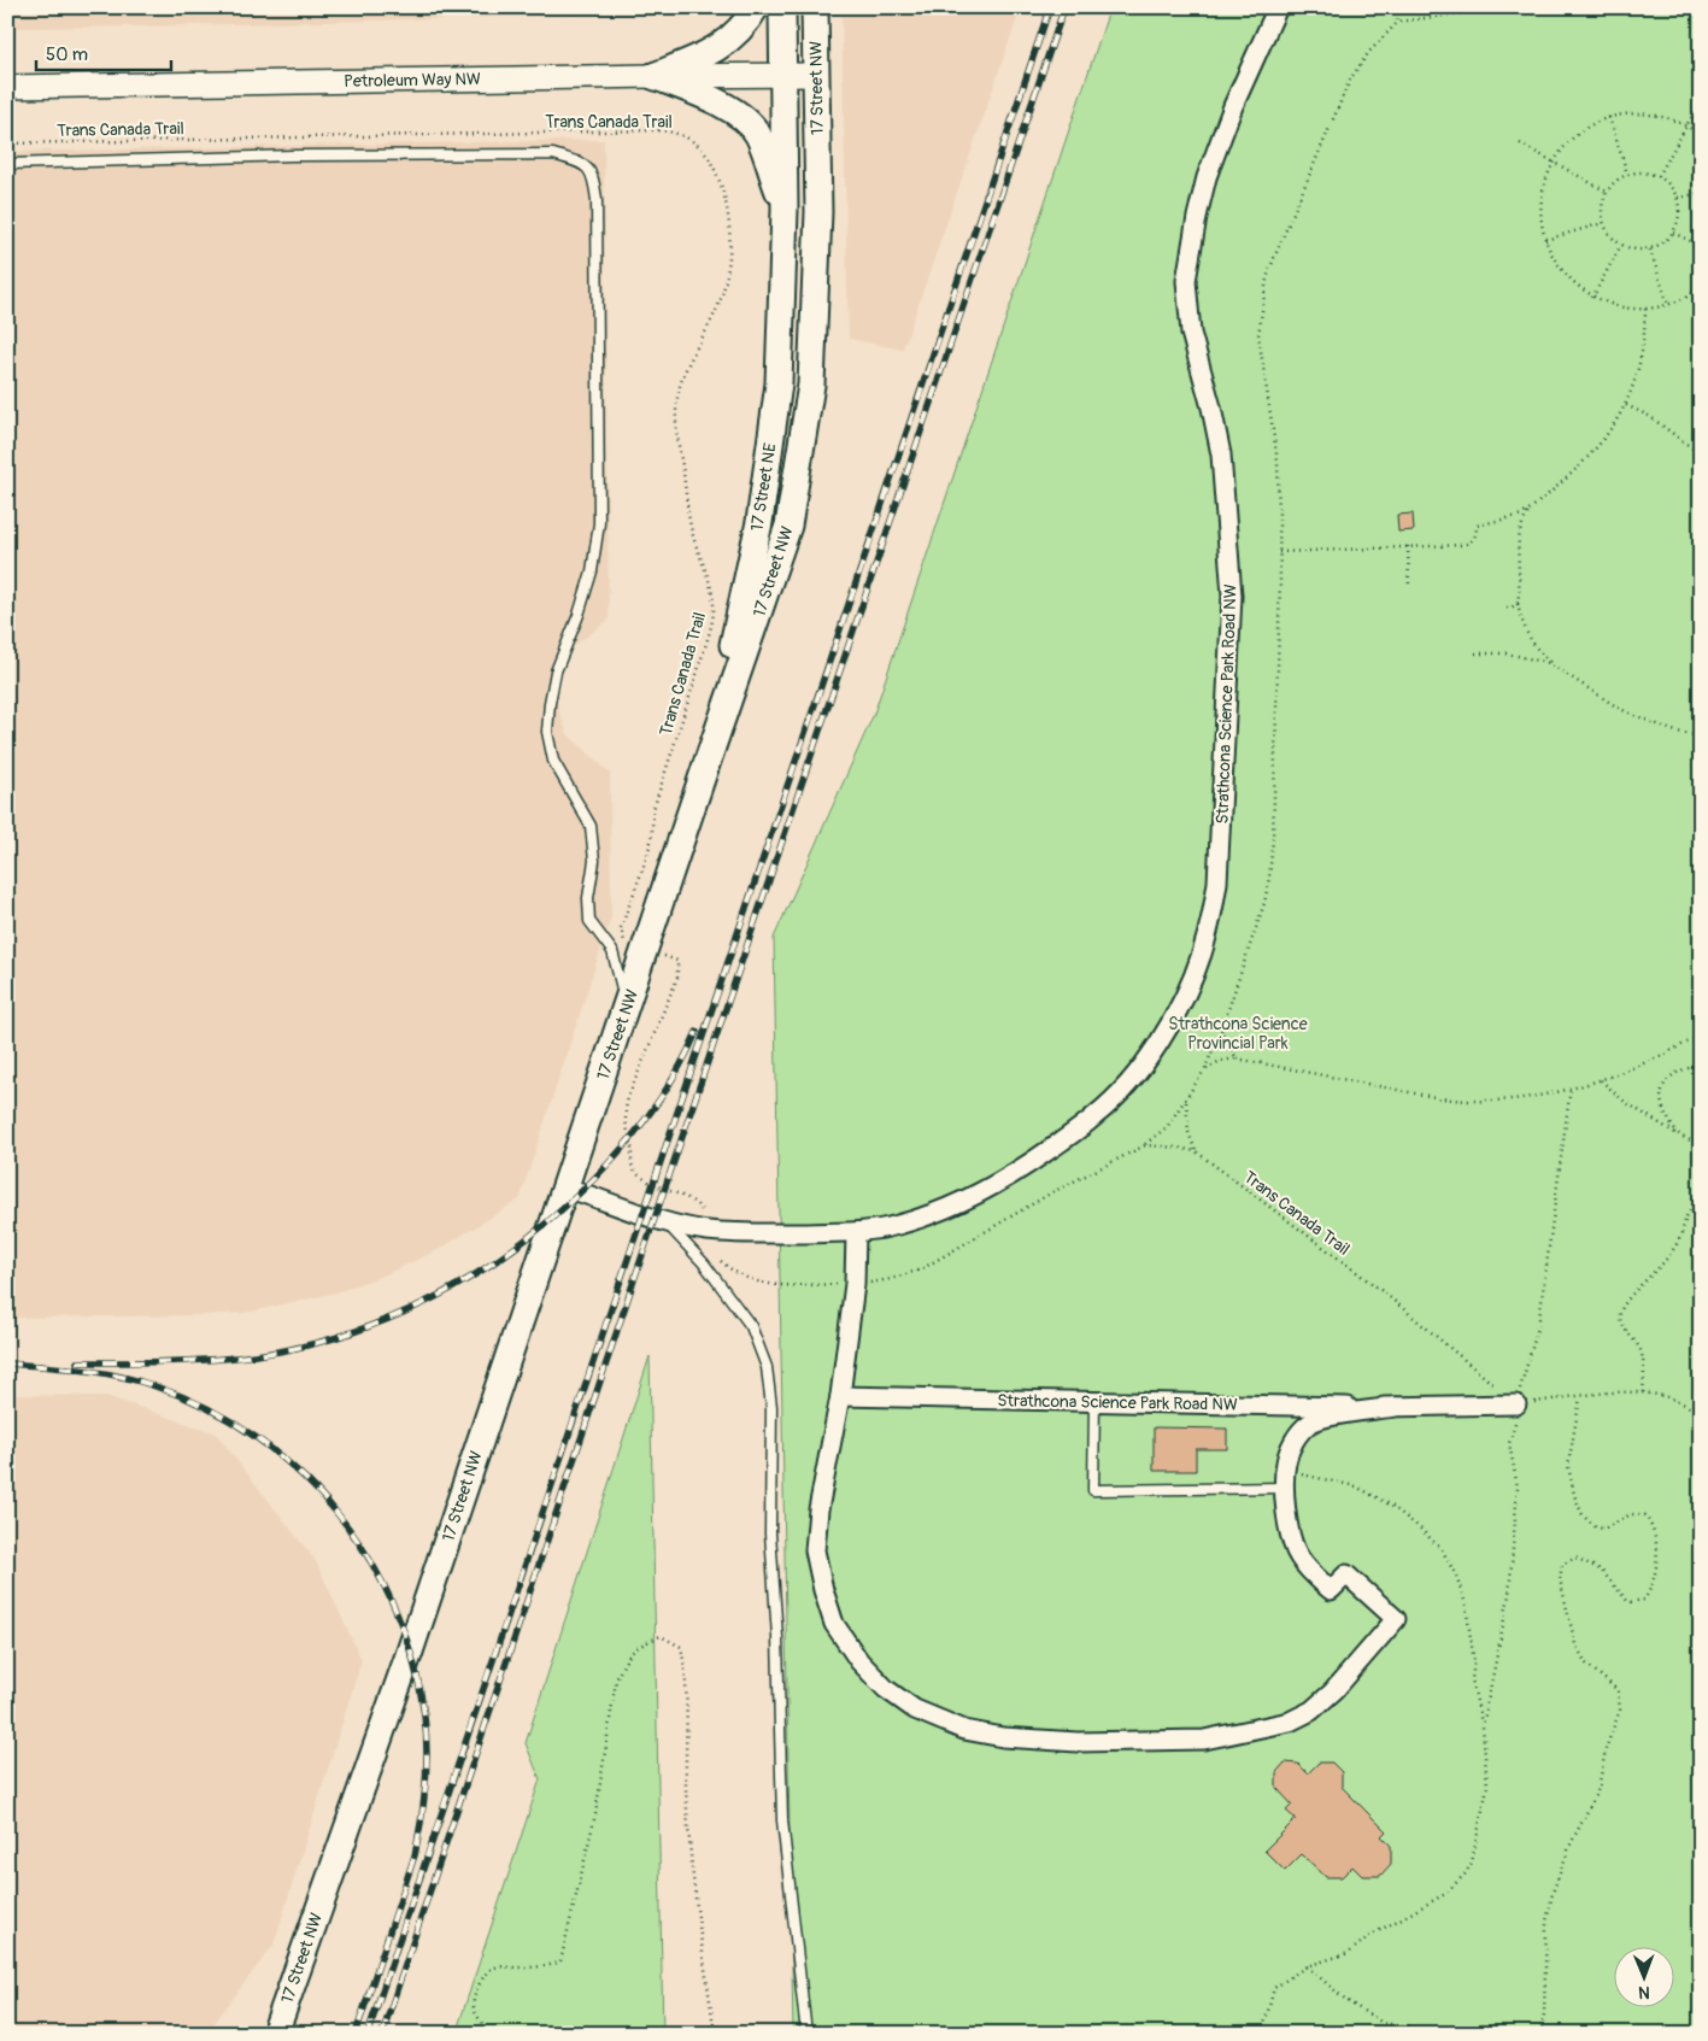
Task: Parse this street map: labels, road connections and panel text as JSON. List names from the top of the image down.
{
  "streets": {
    "main road": ["17 Street NW", "17 Street NE"],
    "street": ["Petroleum Way NW", "Strathcona Science Park Road NW"],
    "path": ["Trans Canada Trail"]
  },
  "crossings": [
    ["Petroleum Way NW", "17 Street NW"],
    ["17 Street NW", "17 Street NE"],
    ["17 Street NW", "Strathcona Science Park Road NW"],
    ["Trans Canada Trail", "Strathcona Science Park Road NW"]
  ],
  "parks": ["Strathcona Science Provincial Park"],
  "scale_bar": "50 m",
  "north": "bottom"
}
